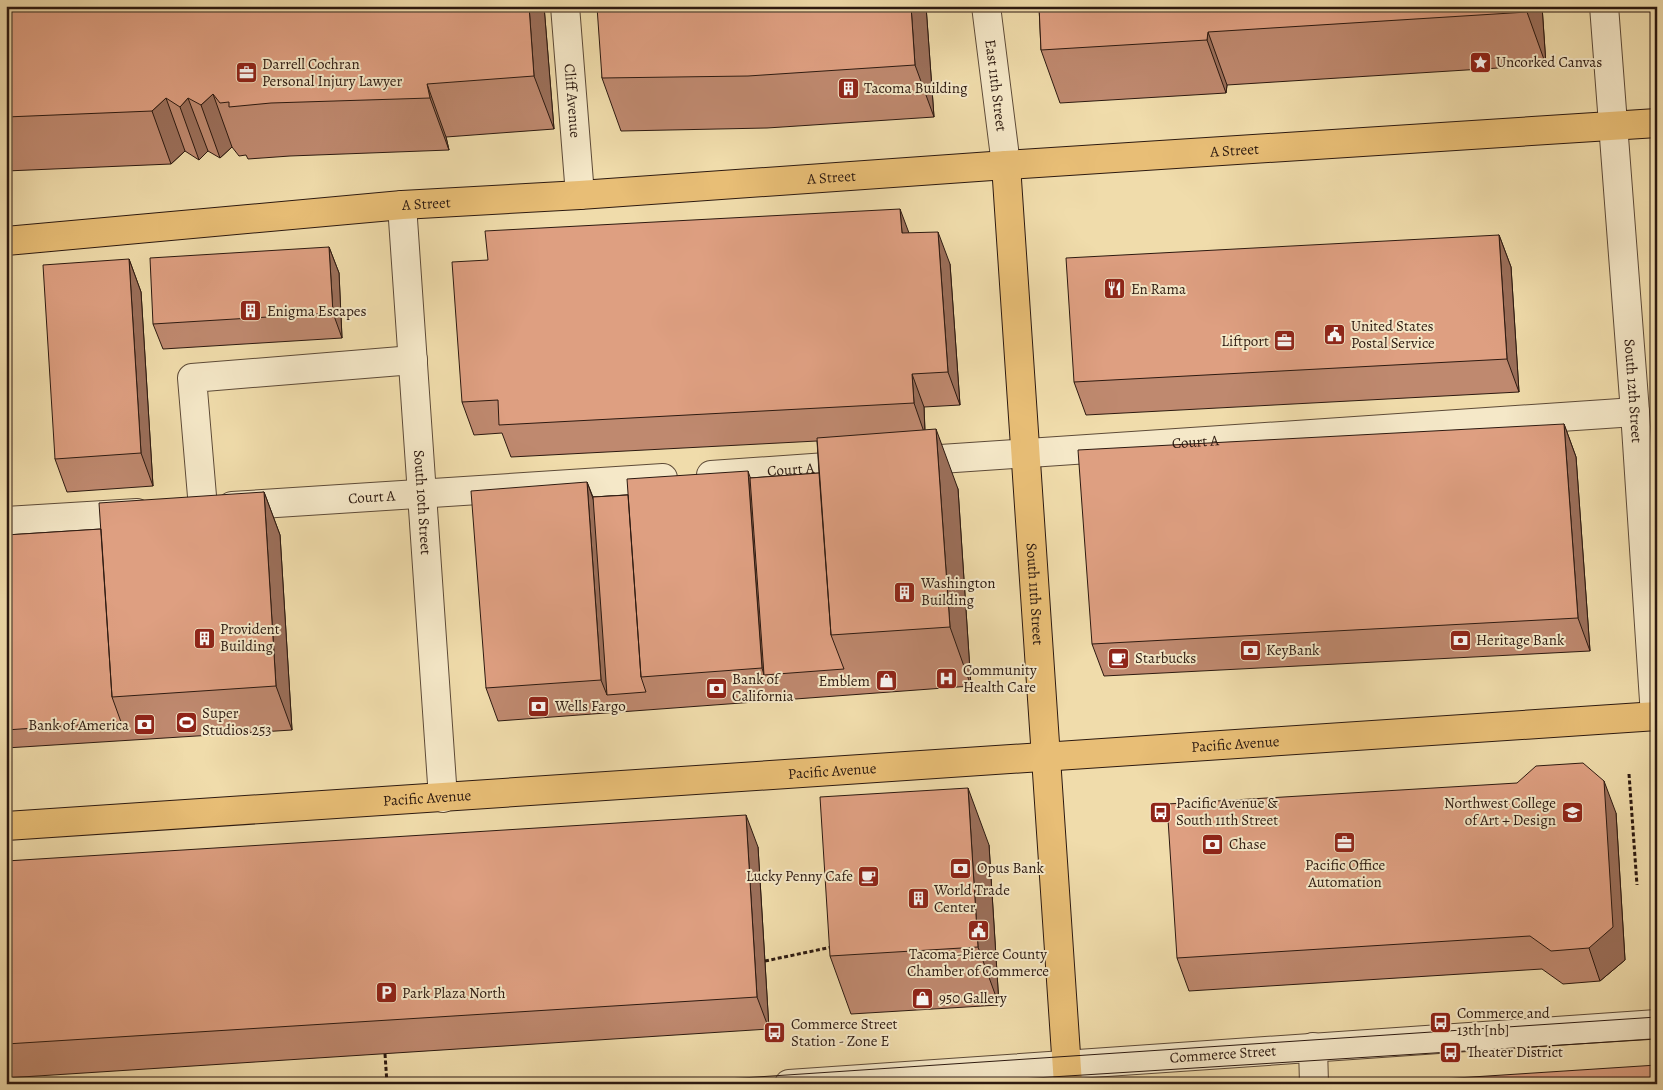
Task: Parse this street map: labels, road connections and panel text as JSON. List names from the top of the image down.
{
  "streets": {
    "main road": ["A Street", "South 11th Street", "Pacific Avenue"],
    "street": [
      "East 11th Street",
      "Cliff Avenue",
      "South 12th Street",
      "Court A",
      "South 10th Street",
      "Commerce Street"
    ]
  },
  "crossings": [
    ["East 11th Street", "A Street"],
    ["East 11th Street", "South 11th Street"],
    ["Cliff Avenue", "A Street"],
    ["A Street", "South 12th Street"],
    ["A Street", "South 10th Street"],
    ["A Street", "South 11th Street"],
    ["South 12th Street", "Court A"],
    ["South 12th Street", "Pacific Avenue"],
    ["Court A", "South 10th Street"],
    ["Court A", "South 11th Street"],
    ["South 10th Street", "Pacific Avenue"],
    ["South 11th Street", "Pacific Avenue"],
    ["South 11th Street", "Commerce Street"]
  ],
  "places": {
    "place": ["Uncorked Canvas"],
    "office": ["Darrell Cochran Personal Injury Lawyer", "Liftport", "Pacific Office Automation"],
    "building": [
      "Tacoma Building",
      "Enigma Escapes",
      "Washington Building",
      "Provident Building",
      "World Trade Center"
    ],
    "restaurant": ["En Rama"],
    "public building": ["United States Postal Service", "Tacoma-Pierce County Chamber of Commerce"],
    "bank": [
      "Heritage Bank",
      "KeyBank",
      "Bank of California",
      "Wells Fargo",
      "Bank of America",
      "Chase",
      "Opus Bank"
    ],
    "cafe": ["Starbucks", "Lucky Penny Cafe"],
    "hospital": ["Community Health Care"],
    "shop": ["Emblem", "950 Gallery"],
    "sports": ["Super Studios 253"],
    "bus stop": [
      "Pacific Avenue & South 11th Street",
      "Commerce and 13th [nb]",
      "Commerce Street Station - Zone E",
      "Theater District"
    ],
    "school or university": ["Northwest College of Art + Design"],
    "parking": ["Park Plaza North"]
  }
}
